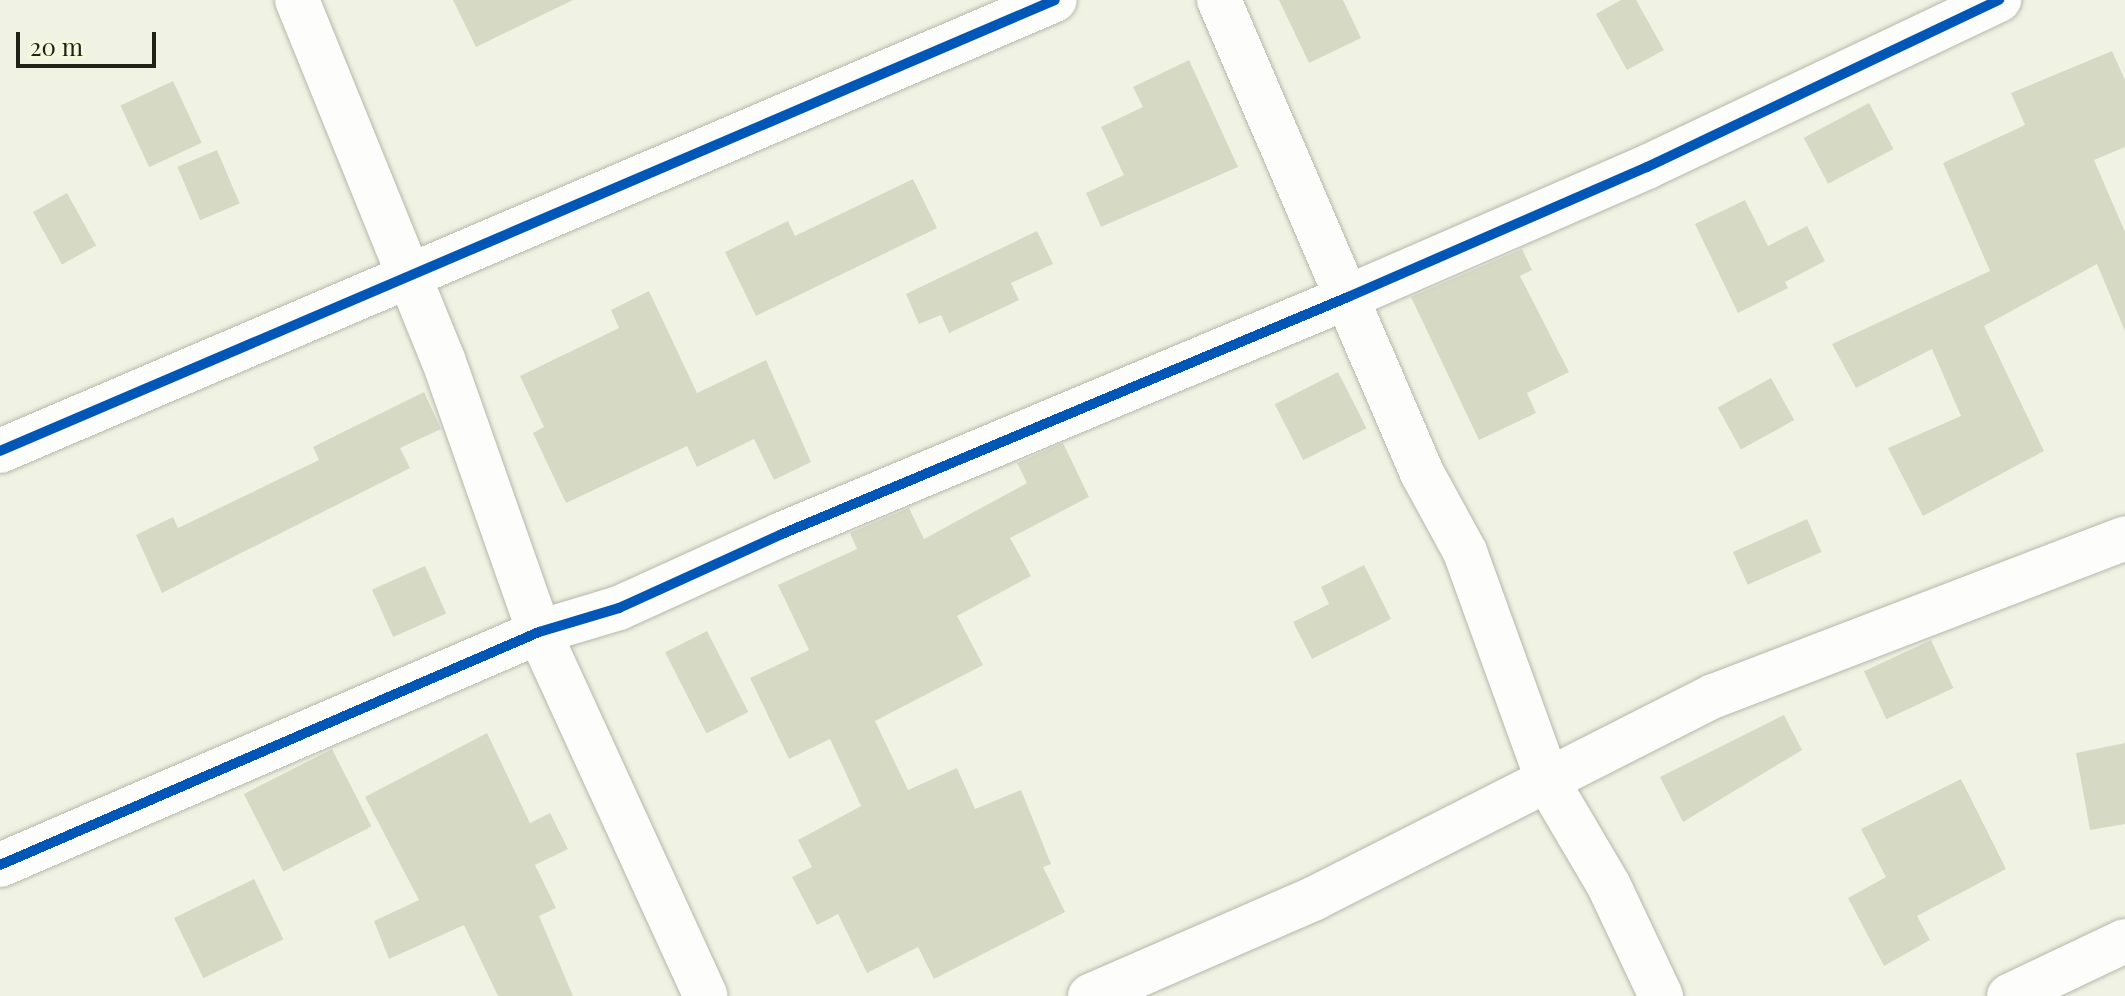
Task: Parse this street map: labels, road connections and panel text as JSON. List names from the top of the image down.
{
  "scale_bar": "20 m"
}
